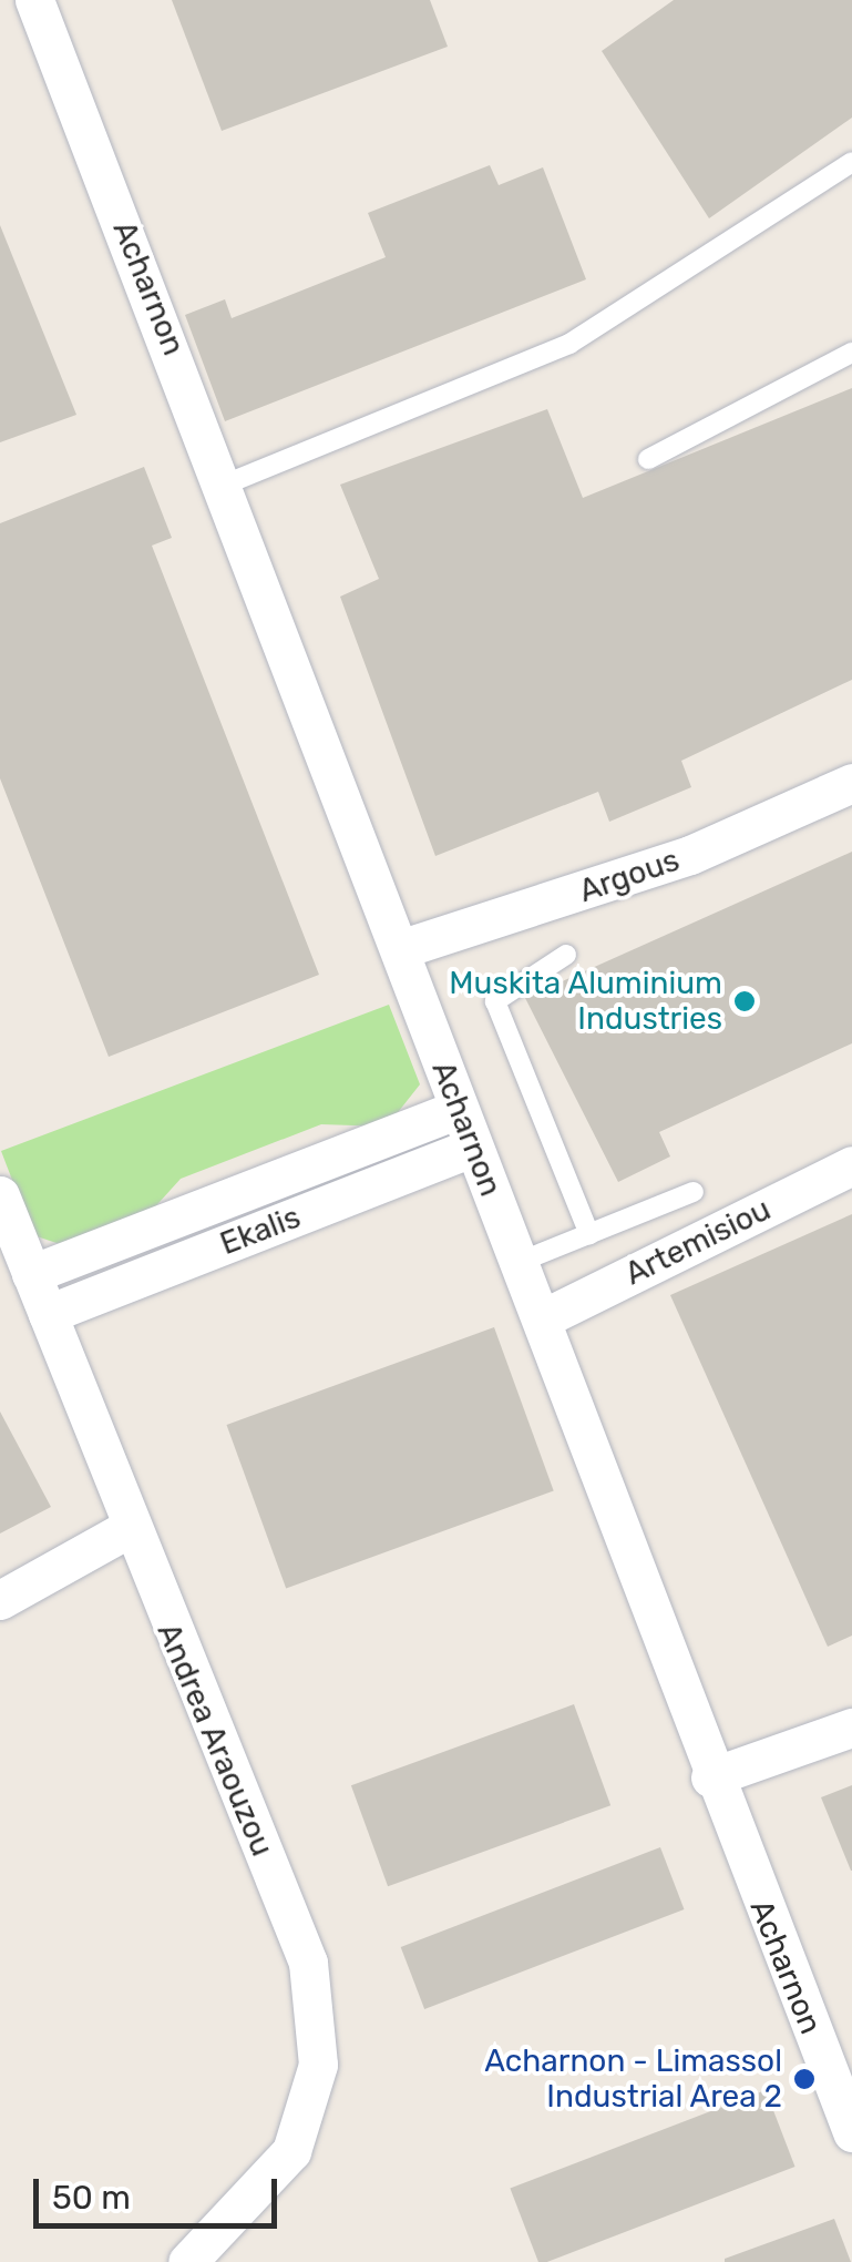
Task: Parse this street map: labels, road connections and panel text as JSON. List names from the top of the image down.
{
  "streets": {
    "street": [
      "Acharnon",
      "Argous",
      "Ekalis",
      "Artemisiou",
      "Andrea Araouzou"
    ]
  },
  "crossings": [
    ["Acharnon", "Argous"],
    ["Acharnon", "Ekalis"],
    ["Acharnon", "Artemisiou"],
    ["Ekalis", "Andrea Araouzou"]
  ],
  "places": ["Muskita Aluminium Industries", "Acharnon - Limassol Industrial Area 2"],
  "scale_bar": "50 m"
}
